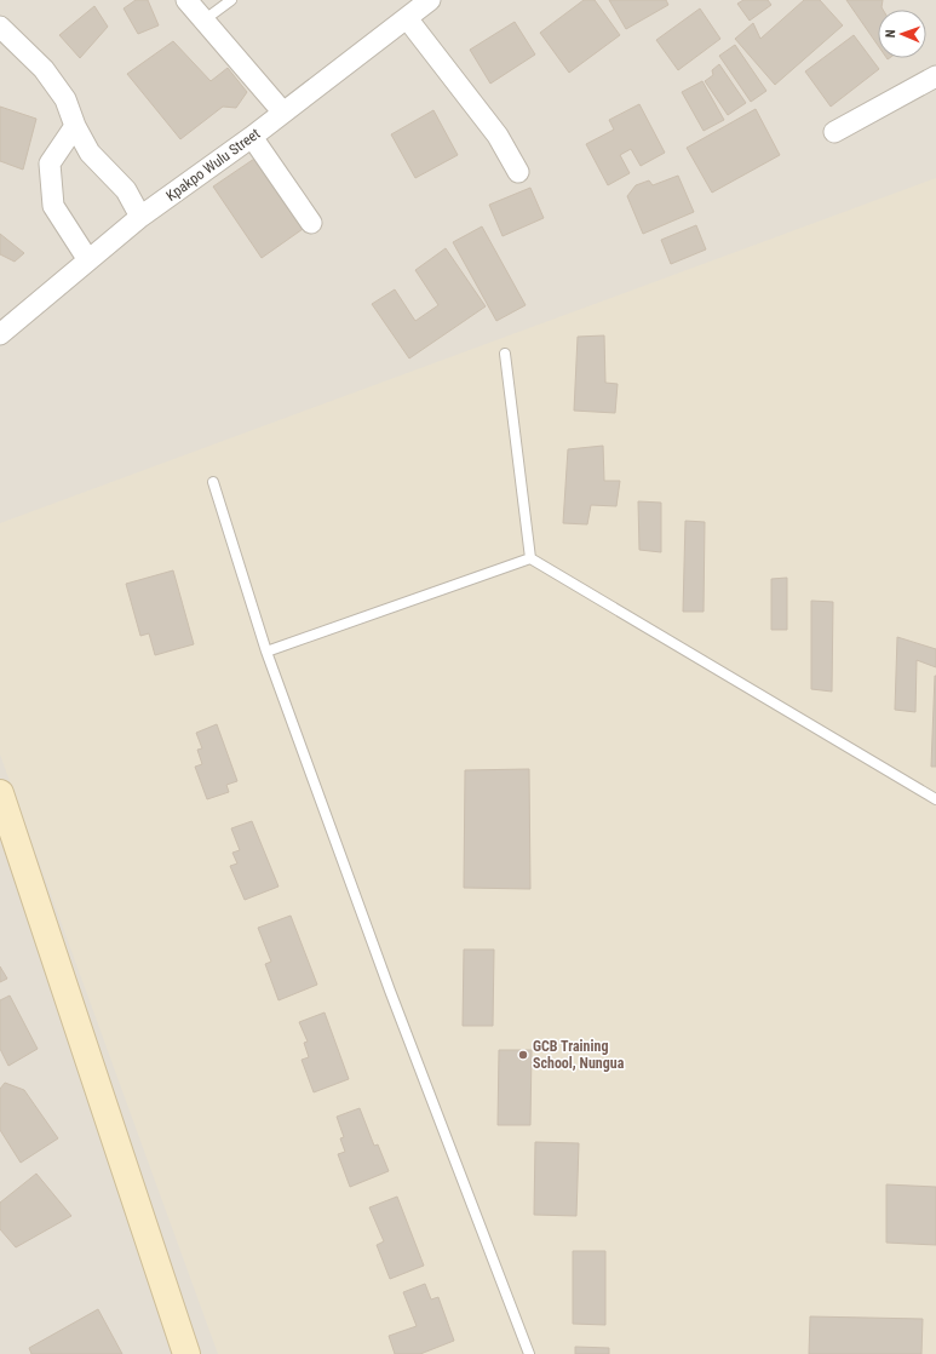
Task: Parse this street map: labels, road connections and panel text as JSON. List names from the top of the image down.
{
  "streets": {
    "street": ["Kpakpo Wulu Street"]
  },
  "places": ["GCB Training School, Nungua"],
  "north": "left"
}
